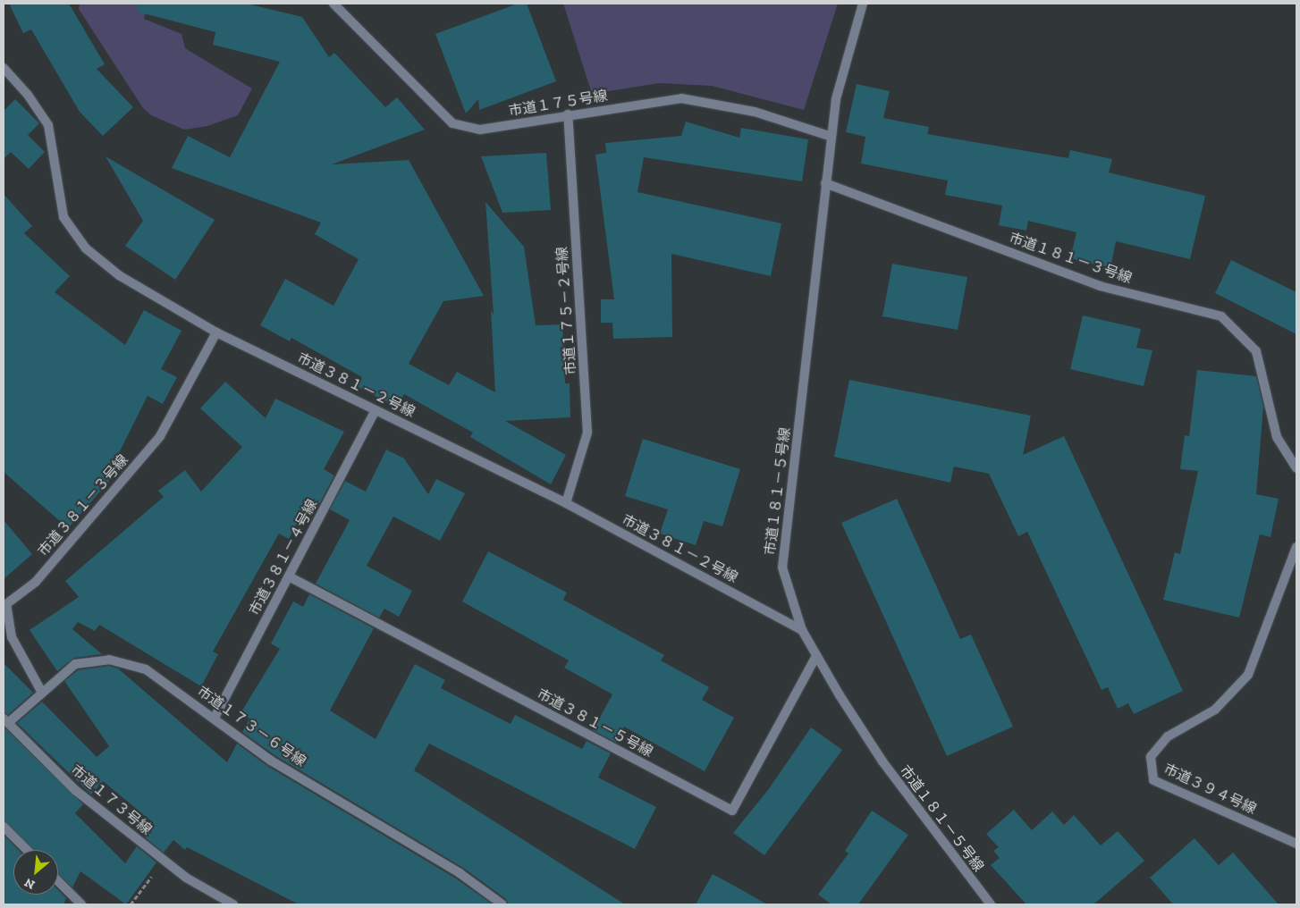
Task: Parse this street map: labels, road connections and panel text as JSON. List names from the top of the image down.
{
  "streets": {
    "street": [
      "市道１７５号線",
      "市道１８１－３号線",
      "市道１７５－２号線",
      "市道３８１－２号線",
      "市道１８１－５号線",
      "市道３８１－３号線",
      "市道３８１－４号線",
      "市道３８１－５号線",
      "市道１７３－６号線",
      "市道３９４号線",
      "市道１７３号線"
    ]
  },
  "crossings": [
    ["市道１７５号線", "市道１７５－２号線"],
    ["市道１７５号線", "市道１８１－５号線"],
    ["市道１８１－３号線", "市道１８１－５号線"],
    ["市道１７５－２号線", "市道３８１－２号線"],
    ["市道３８１－２号線", "市道１８１－５号線"],
    ["市道３８１－２号線", "市道３８１－３号線"],
    ["市道３８１－２号線", "市道３８１－４号線"],
    ["市道１８１－５号線", "市道３８１－５号線"],
    ["市道３８１－３号線", "市道１７３－６号線"],
    ["市道３８１－４号線", "市道３８１－５号線"],
    ["市道３８１－４号線", "市道１７３－６号線"],
    ["市道１７３－６号線", "市道１７３号線"]
  ],
  "north": "bottom left"
}
